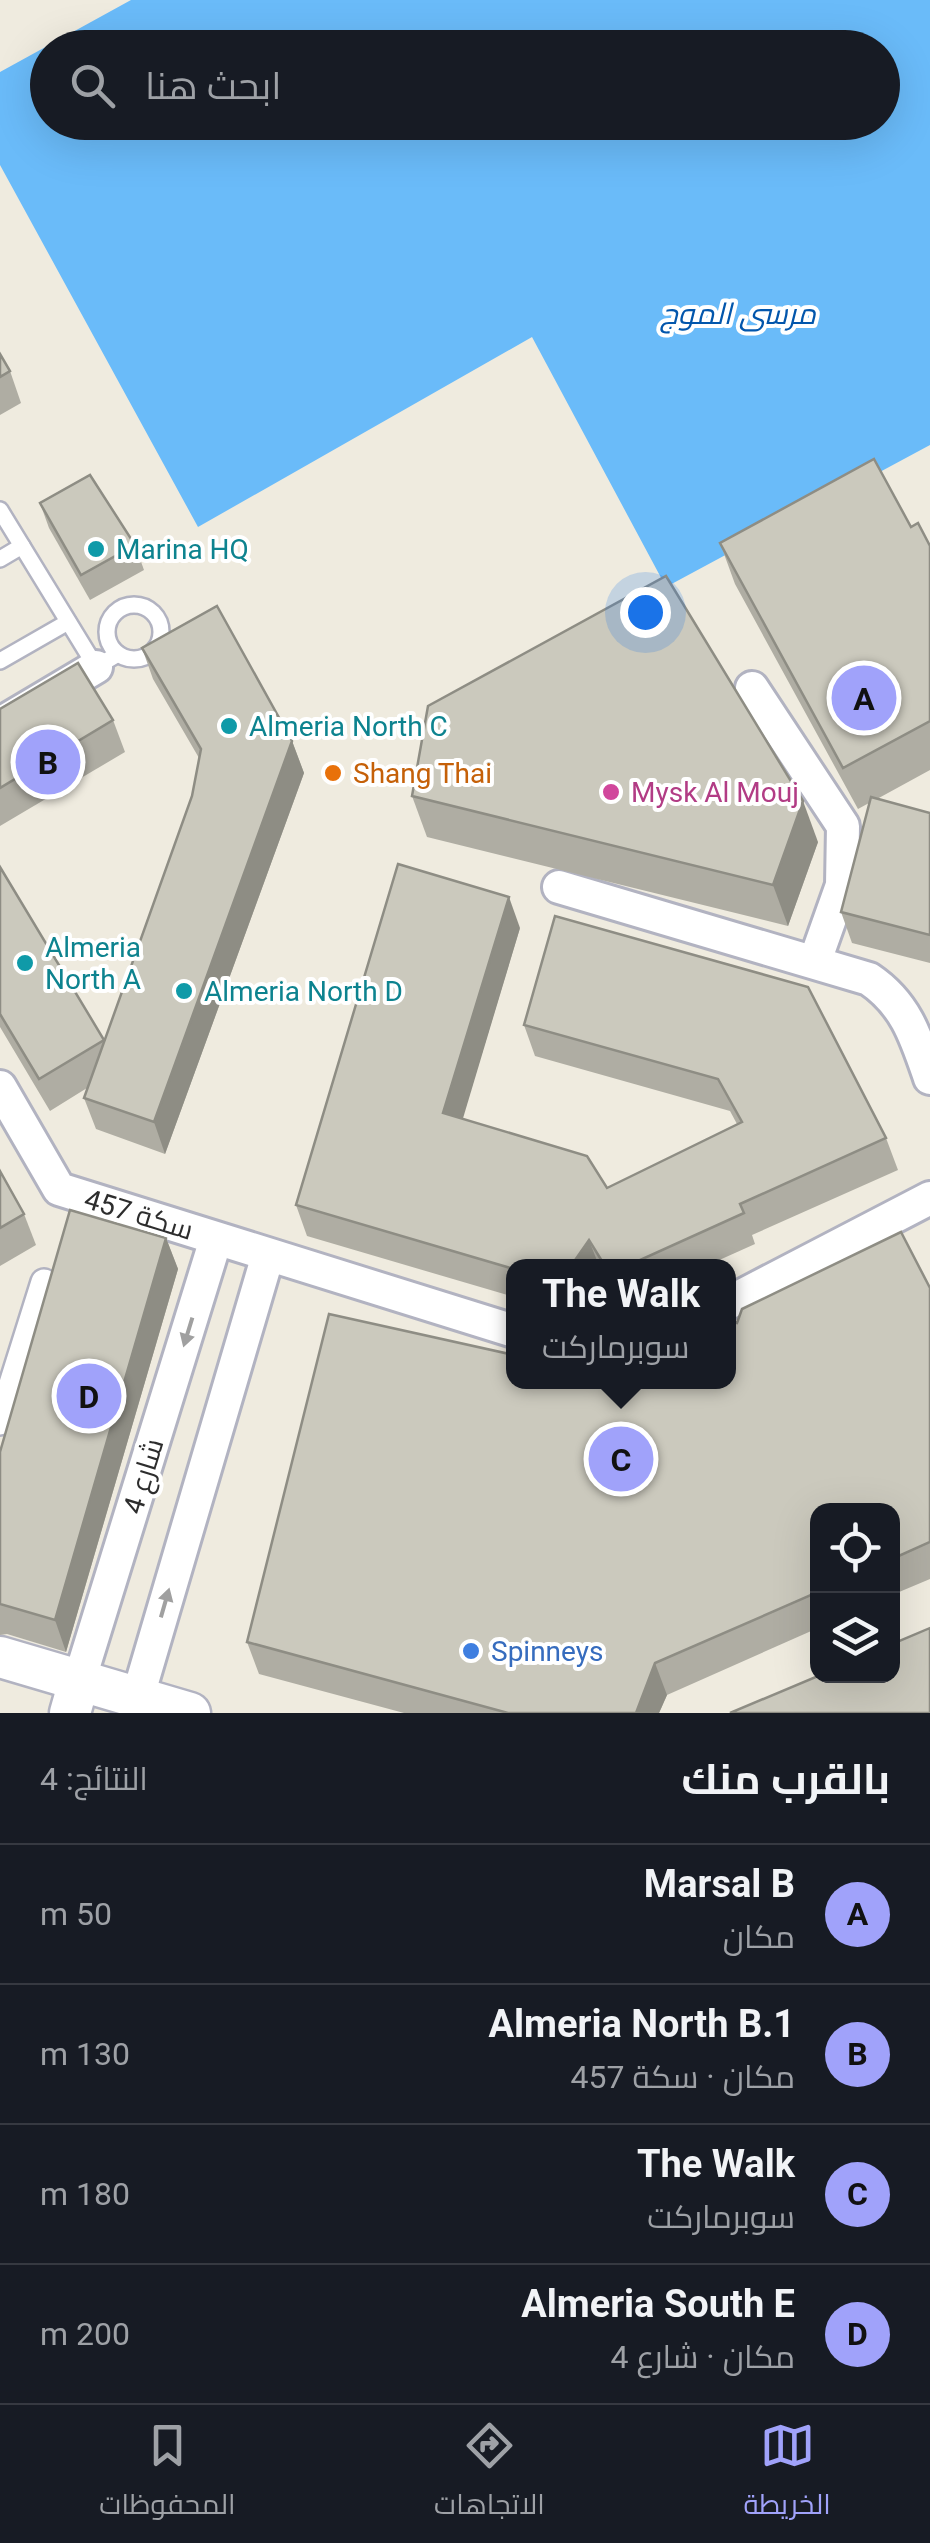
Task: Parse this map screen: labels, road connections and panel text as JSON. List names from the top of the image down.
{
  "streets": {
    "street": ["سكة 457", "شارع 4"]
  },
  "crossings": [
    ["سكة 457", "شارع 4"]
  ],
  "water": ["مرسى الموج"],
  "places": [
    "Marina HQ",
    "Almeria North C",
    "Shang Thai",
    "Mysk Al Mouj",
    "Almeria North A",
    "Almeria North D",
    "Spinneys"
  ],
  "page": {
    "search": "ابحث هنا",
    "pins": [
      "A",
      "B",
      "D",
      "C"
    ],
    "popup": ["The Walk", "سوبرماركت"],
    "heading": ["بالقرب منك", "النتائج: 4"],
    "list": [
      {
        "mark": "A",
        "name": "Marsal B",
        "note": "مكان",
        "value": "50 m"
      },
      {
        "mark": "B",
        "name": "Almeria North B.1",
        "note": "مكان · سكة 457",
        "value": "130 m"
      },
      {
        "mark": "C",
        "name": "The Walk",
        "note": "سوبرماركت",
        "value": "180 m"
      },
      {
        "mark": "D",
        "name": "Almeria South E",
        "note": "مكان · شارع 4",
        "value": "200 m"
      }
    ],
    "nav": ["الخريطة", "الاتجاهات", "المحفوظات"]
  }
}
